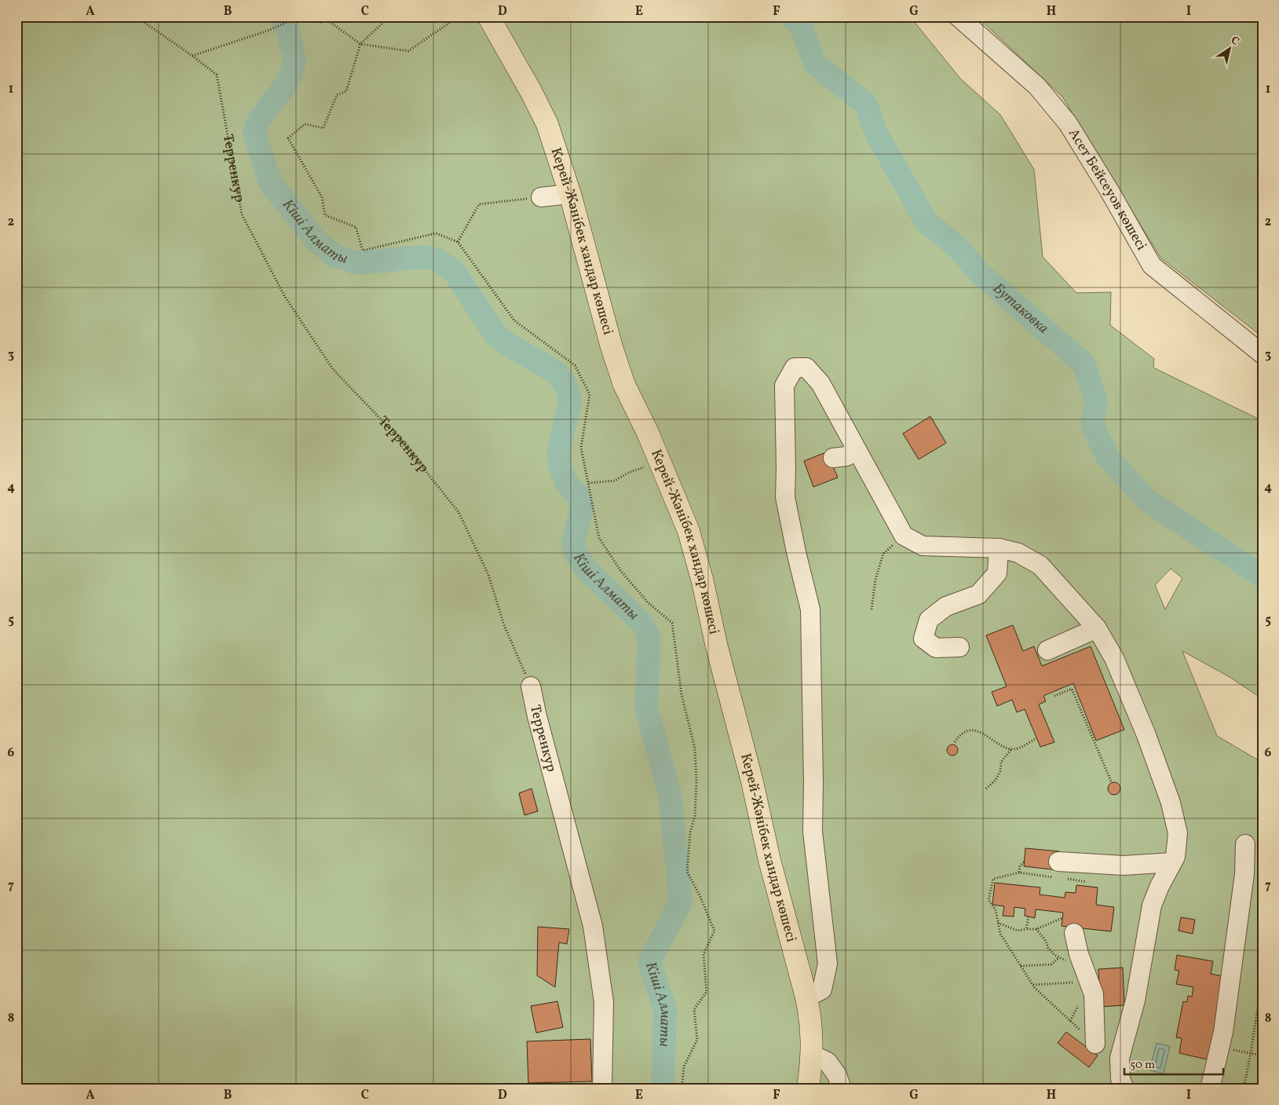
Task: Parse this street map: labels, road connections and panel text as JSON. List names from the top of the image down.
{
  "streets": {
    "main road": ["Керей-Жәнібек хандар көшесі"],
    "street": ["Терренкур", "Асет Бейсеуов көшесі"]
  },
  "water": ["Кіші Алматы", "Бутаковка"],
  "scale_bar": "50 m",
  "north": "top right",
  "grid": {
    "columns": [
      "A",
      "B",
      "C",
      "D",
      "E",
      "F",
      "G",
      "H",
      "I"
    ],
    "rows": [
      "1",
      "2",
      "3",
      "4",
      "5",
      "6",
      "7",
      "8"
    ]
  }
}
